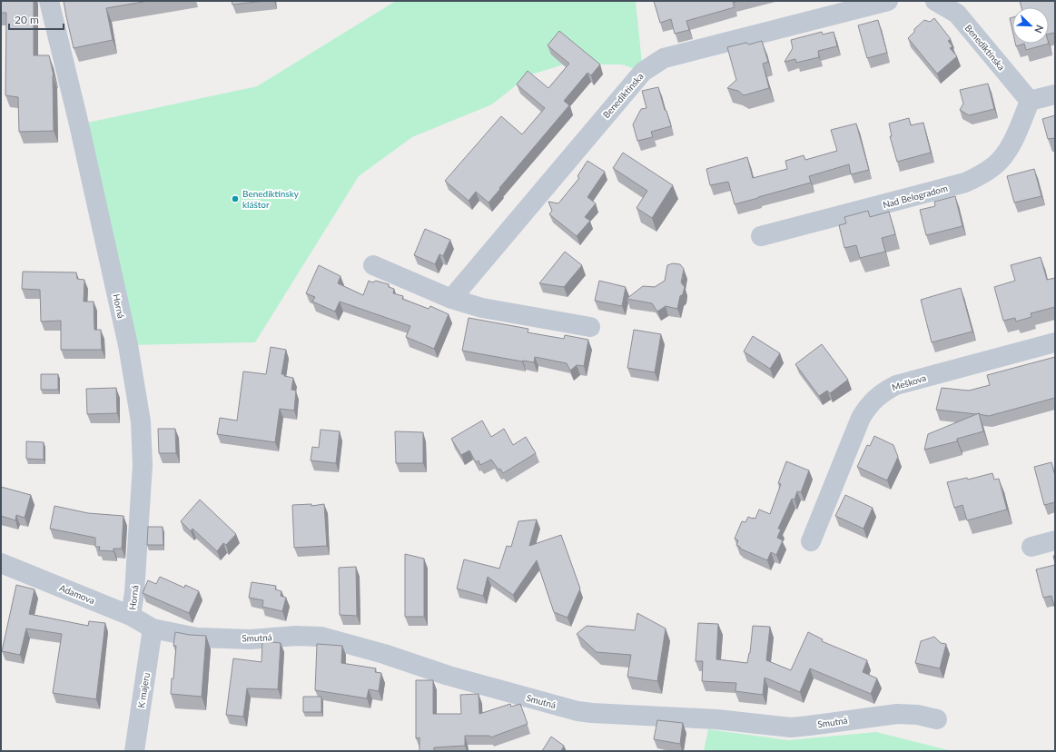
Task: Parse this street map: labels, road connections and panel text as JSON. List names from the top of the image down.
{
  "streets": {
    "street": [
      "Benediktínska",
      "Nad Belogradom",
      "Horná",
      "Meškova",
      "Adamova",
      "Smutná",
      "K majeru"
    ]
  },
  "crossings": [
    ["Benediktínska", "Nad Belogradom"],
    ["Horná", "Adamova"],
    ["Adamova", "Smutná"],
    ["Adamova", "K majeru"],
    ["Smutná", "K majeru"]
  ],
  "places": ["Benediktínsky kláštor"],
  "scale_bar": "20 m",
  "north": "bottom right"
}
